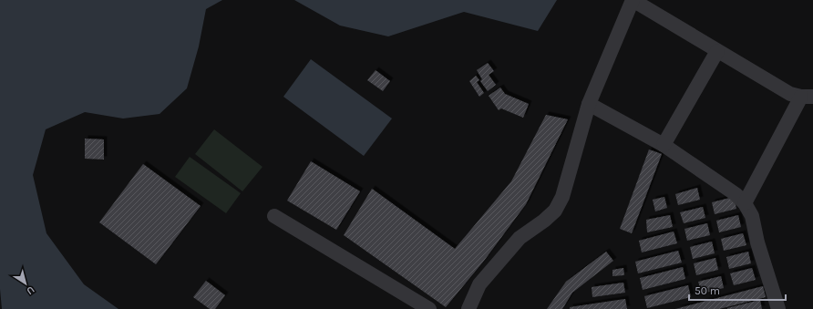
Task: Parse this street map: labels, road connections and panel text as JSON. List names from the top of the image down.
{
  "scale_bar": "50 m",
  "north": "bottom right"
}
